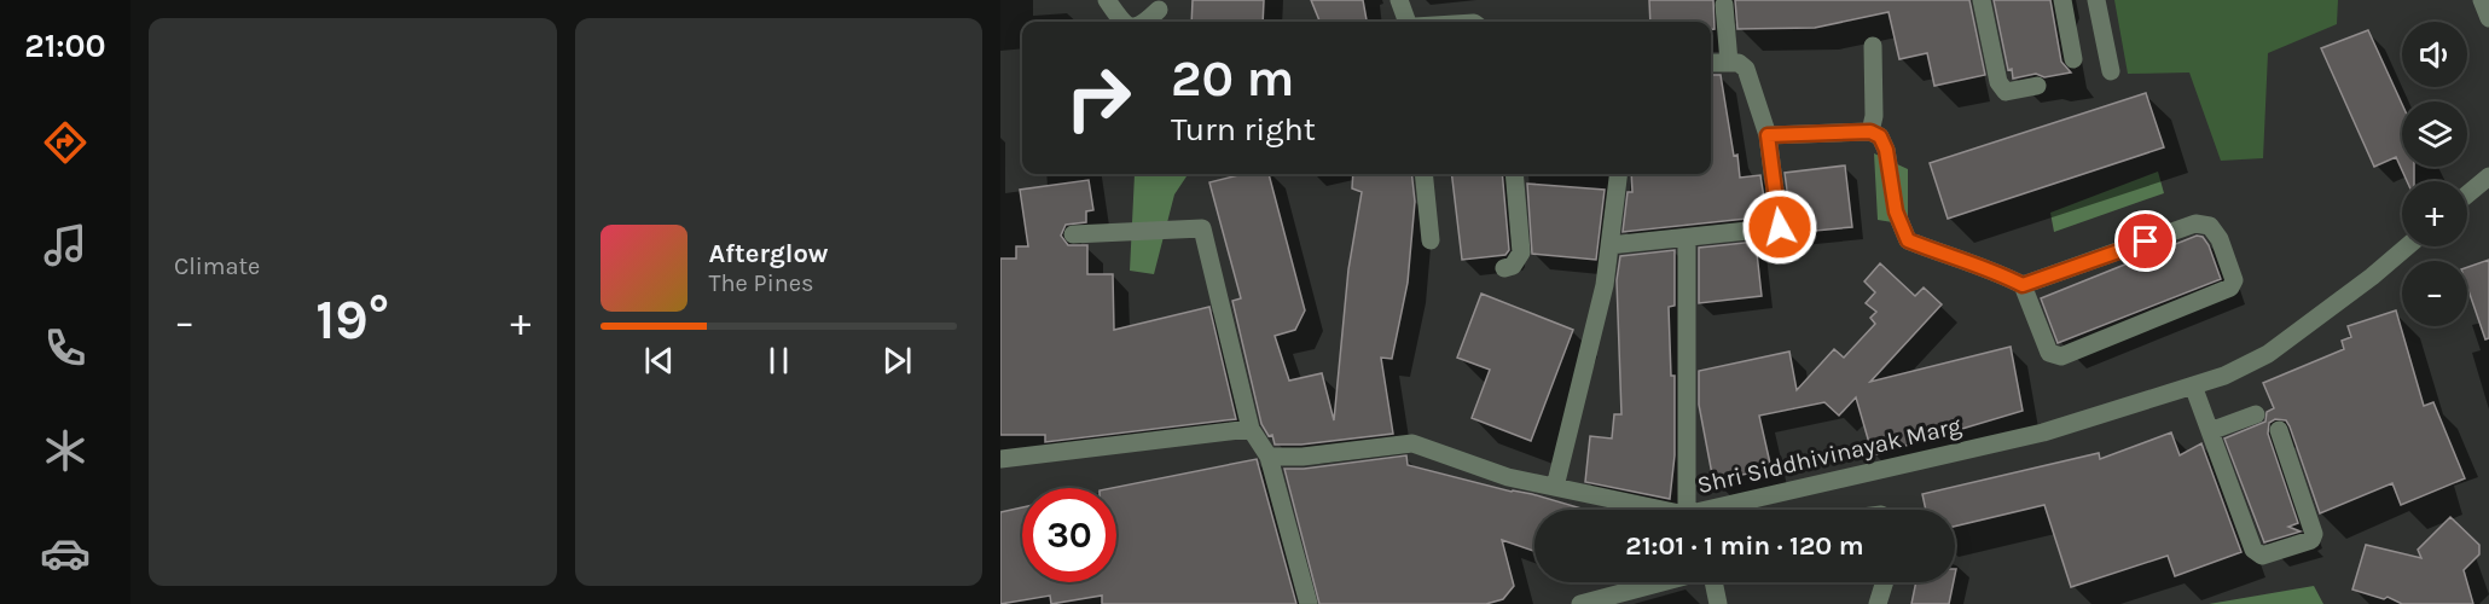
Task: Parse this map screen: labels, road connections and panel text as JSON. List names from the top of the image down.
{
  "streets": {
    "street": ["Shri Siddhivinayak Marg"]
  },
  "page": {
    "tabs": "21:00",
    "tile": "Climate",
    "map_buttons": ["+", "−"],
    "turn": ["20 m", "Turn right"],
    "song": ["Afterglow", "The Pines"],
    "heat": ["−", "19°", "+"],
    "limit": "30",
    "trip": "21:01 · 1 min · 120 m"
  }
}
